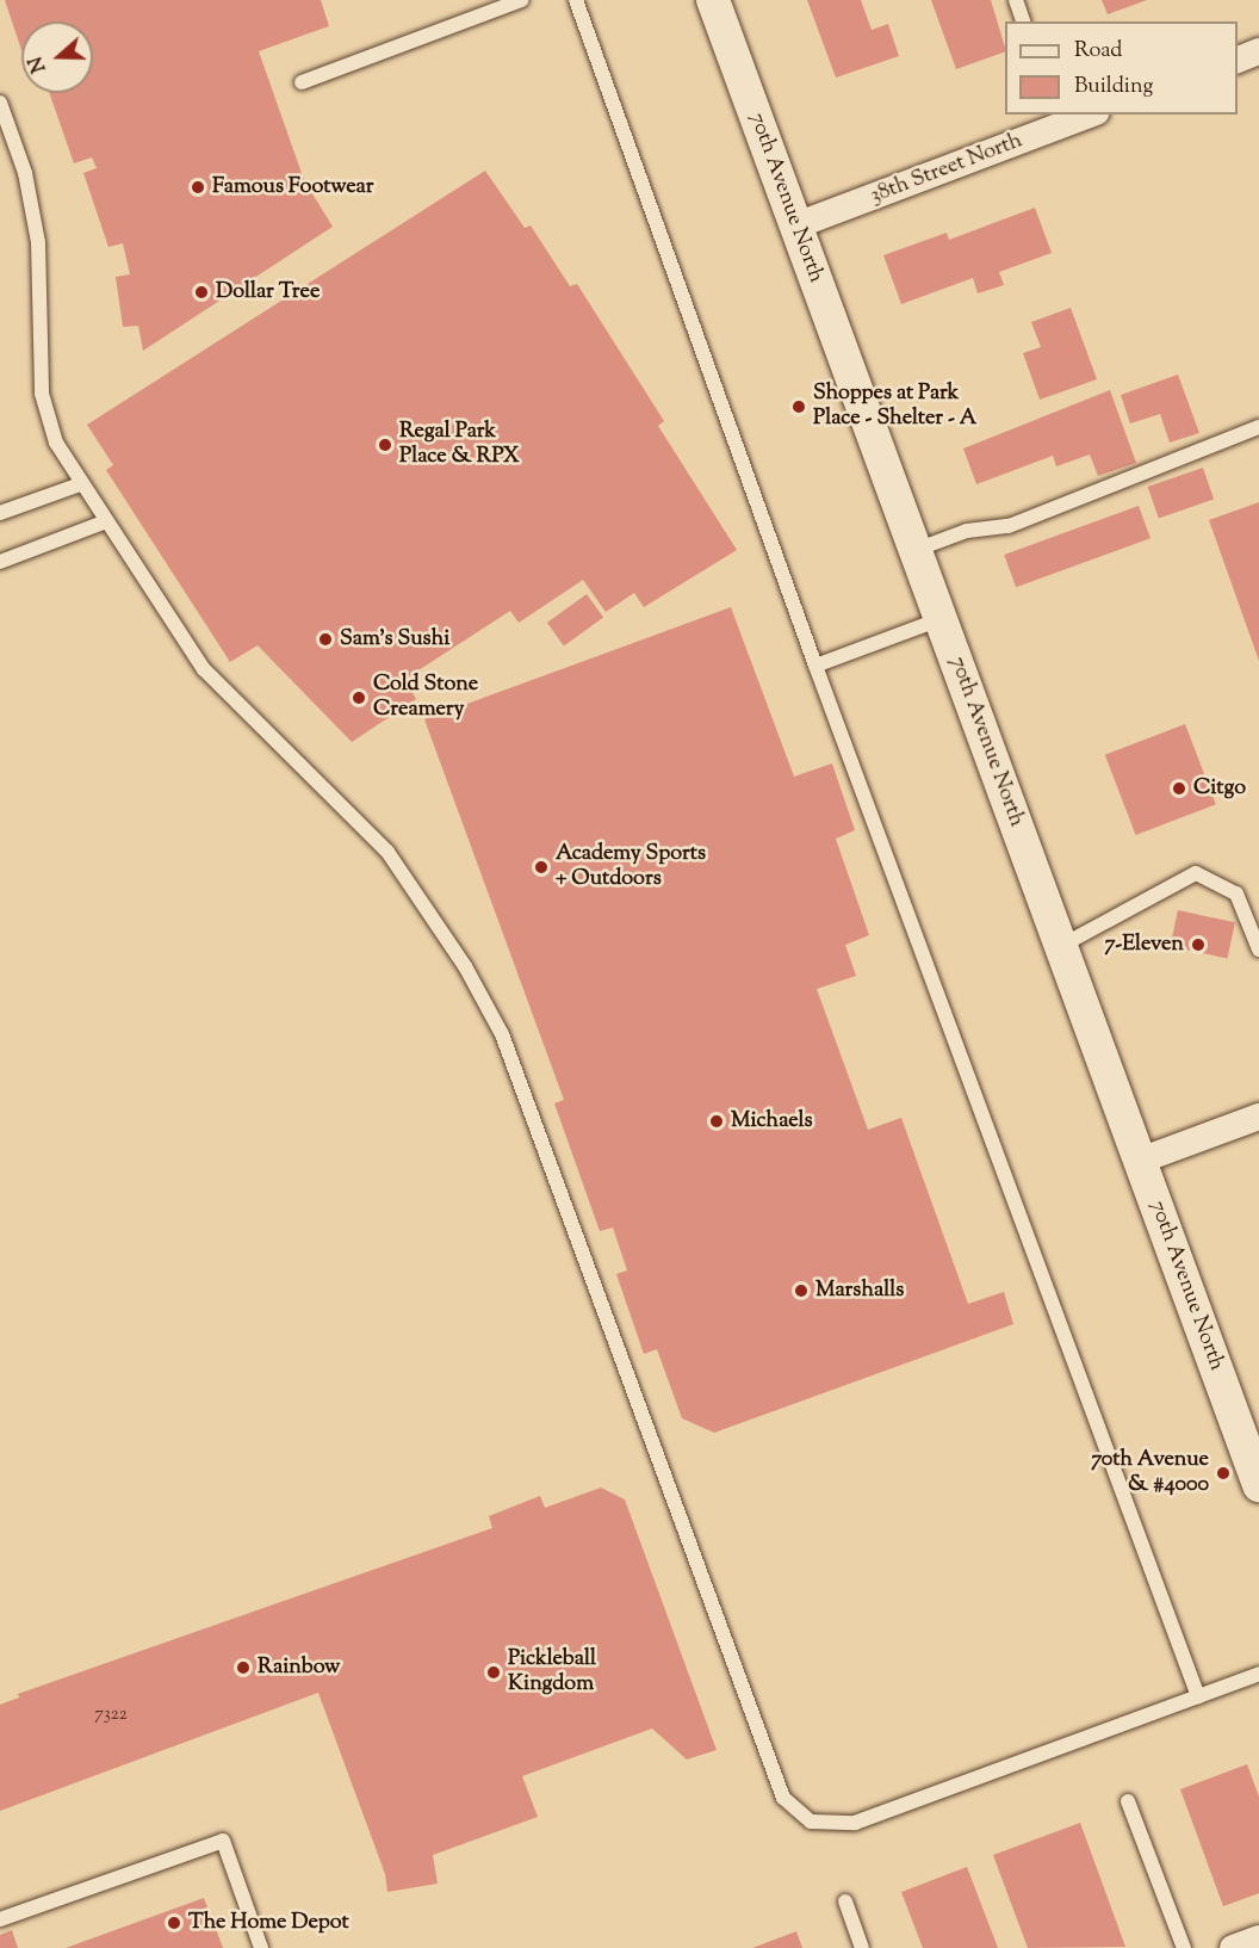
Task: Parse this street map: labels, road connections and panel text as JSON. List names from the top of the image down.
{
  "streets": {
    "street": ["38th Street North", "70th Avenue North"]
  },
  "crossings": [
    ["38th Street North", "70th Avenue North"]
  ],
  "places": [
    "Famous Footwear",
    "Dollar Tree",
    "Shoppes at Park Place - Shelter - A",
    "Regal Park Place & RPX",
    "Sam's Sushi",
    "Cold Stone Creamery",
    "Citgo",
    "Academy Sports + Outdoors",
    "7-Eleven",
    "Michaels",
    "Marshalls",
    "70th Avenue & #4000",
    "Rainbow",
    "Pickleball Kingdom",
    "The Home Depot"
  ],
  "house_numbers": ["7322"],
  "legend": ["Road", "Building"],
  "north": "left"
}
